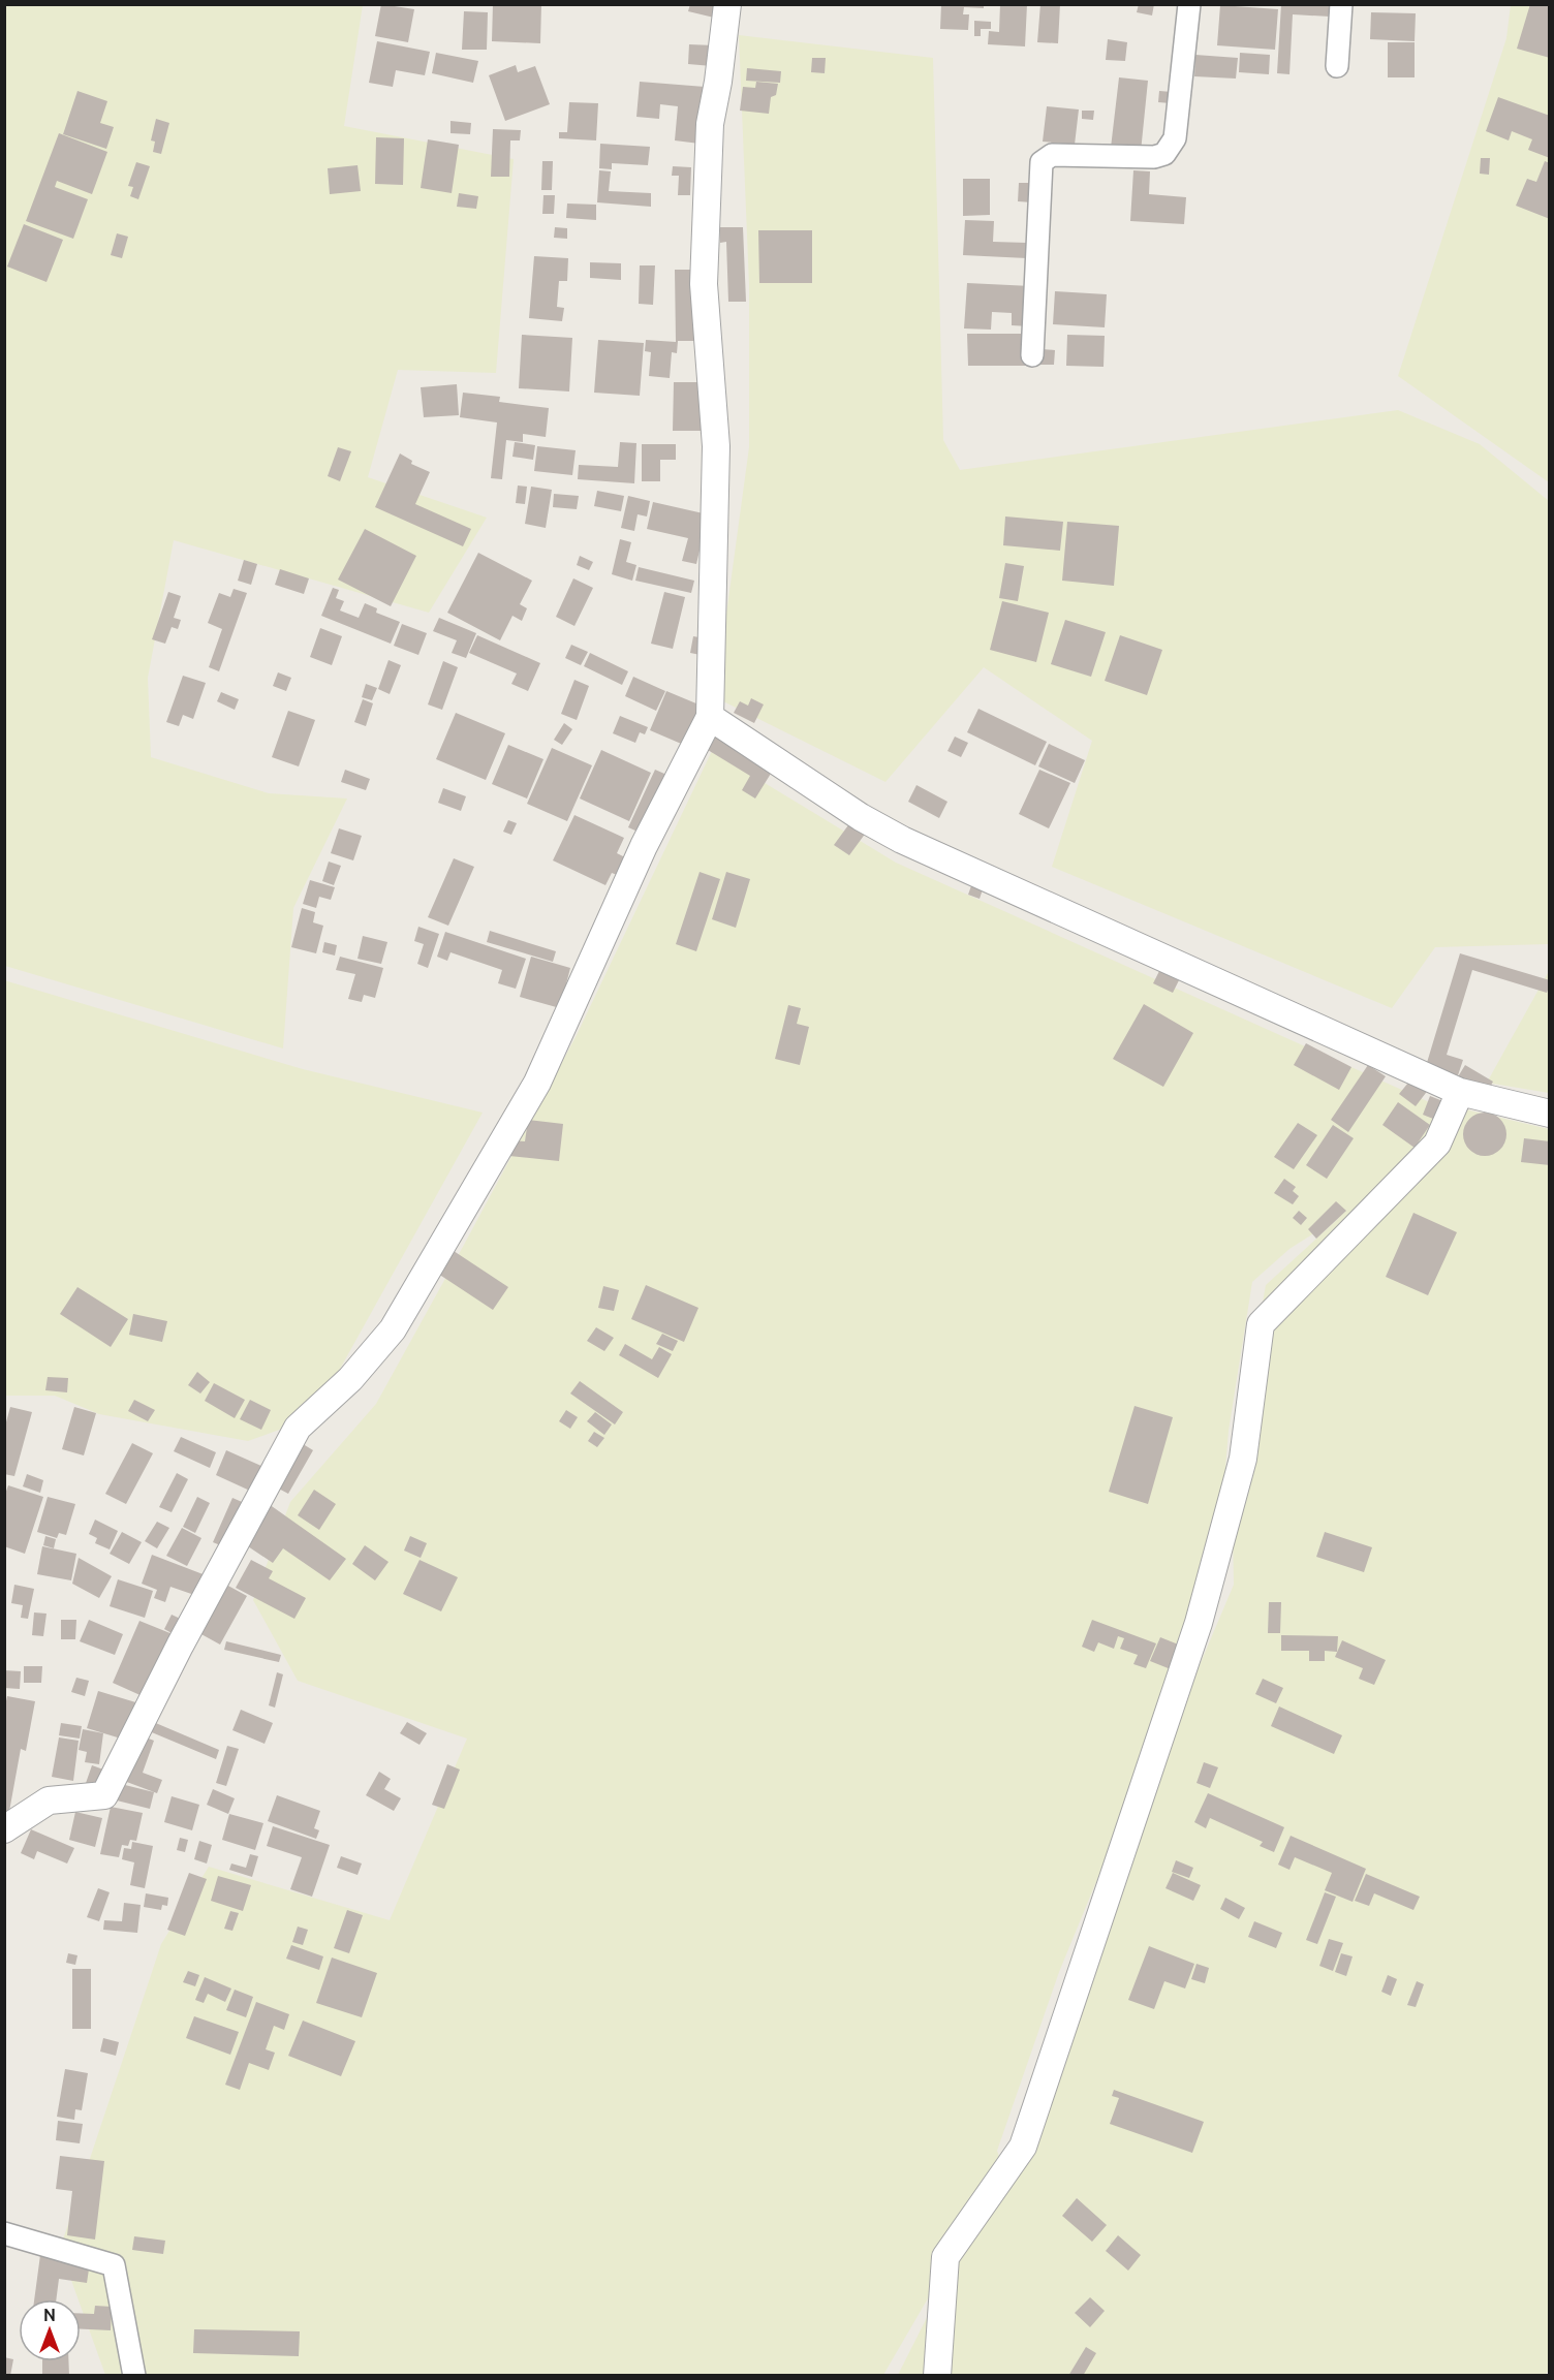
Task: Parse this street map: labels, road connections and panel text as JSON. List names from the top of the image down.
{
  "north": "top"
}
